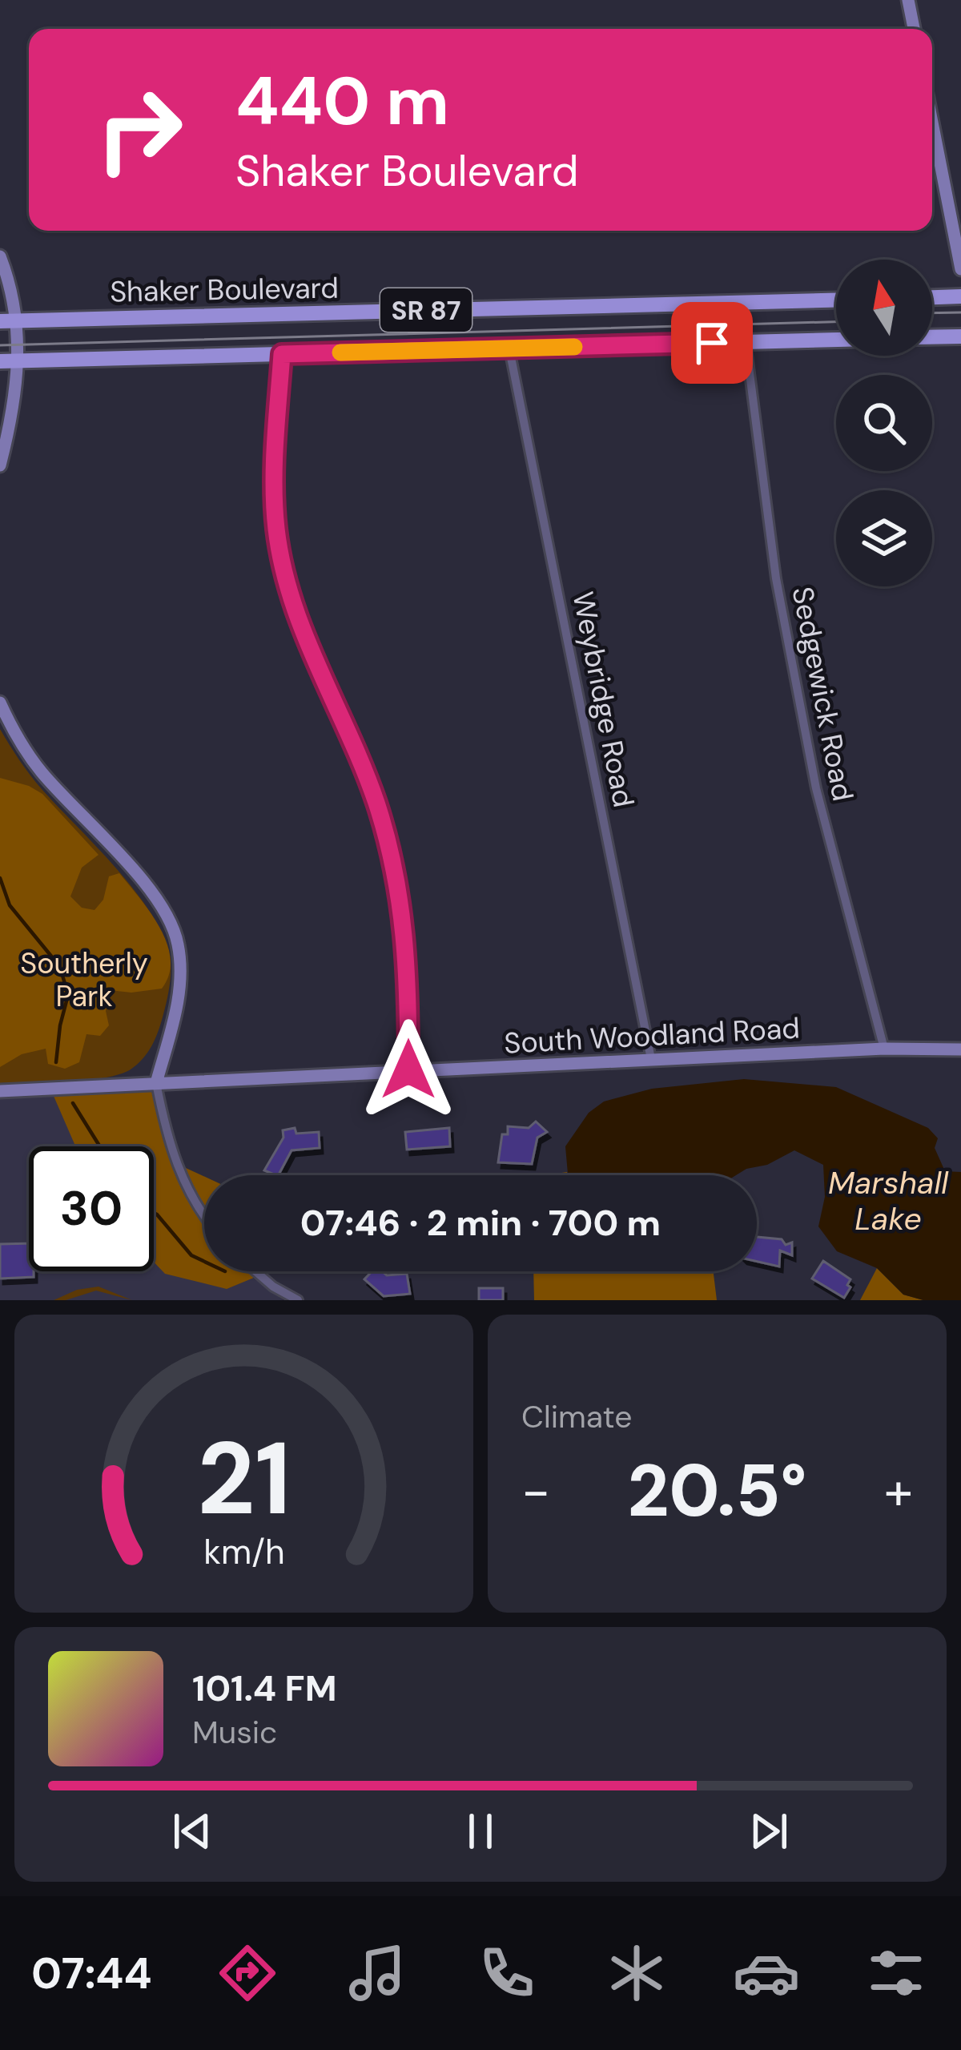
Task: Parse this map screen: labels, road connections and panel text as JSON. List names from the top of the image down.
{
  "streets": {
    "main road": ["Shaker Boulevard", "SR 87"],
    "street": ["Sedgewick Road", "Weybridge Road", "South Woodland Road"]
  },
  "crossings": [
    ["SR 87", "Sedgewick Road"],
    ["SR 87", "Weybridge Road"],
    ["Sedgewick Road", "South Woodland Road"],
    ["Weybridge Road", "South Woodland Road"]
  ],
  "water": ["Marshall Lake"],
  "parks": ["Southerly Park"],
  "north": "top",
  "page": {
    "turn": ["440 m", "Shaker Boulevard"],
    "limit": "30",
    "trip": "07:46 · 2 min · 700 m",
    "tile": "Climate",
    "heat": ["−", "20.5°", "+"],
    "song": ["101.4 FM", "Music"],
    "tabs": "07:44",
    "gauge": ["21", "km/h"]
  }
}
